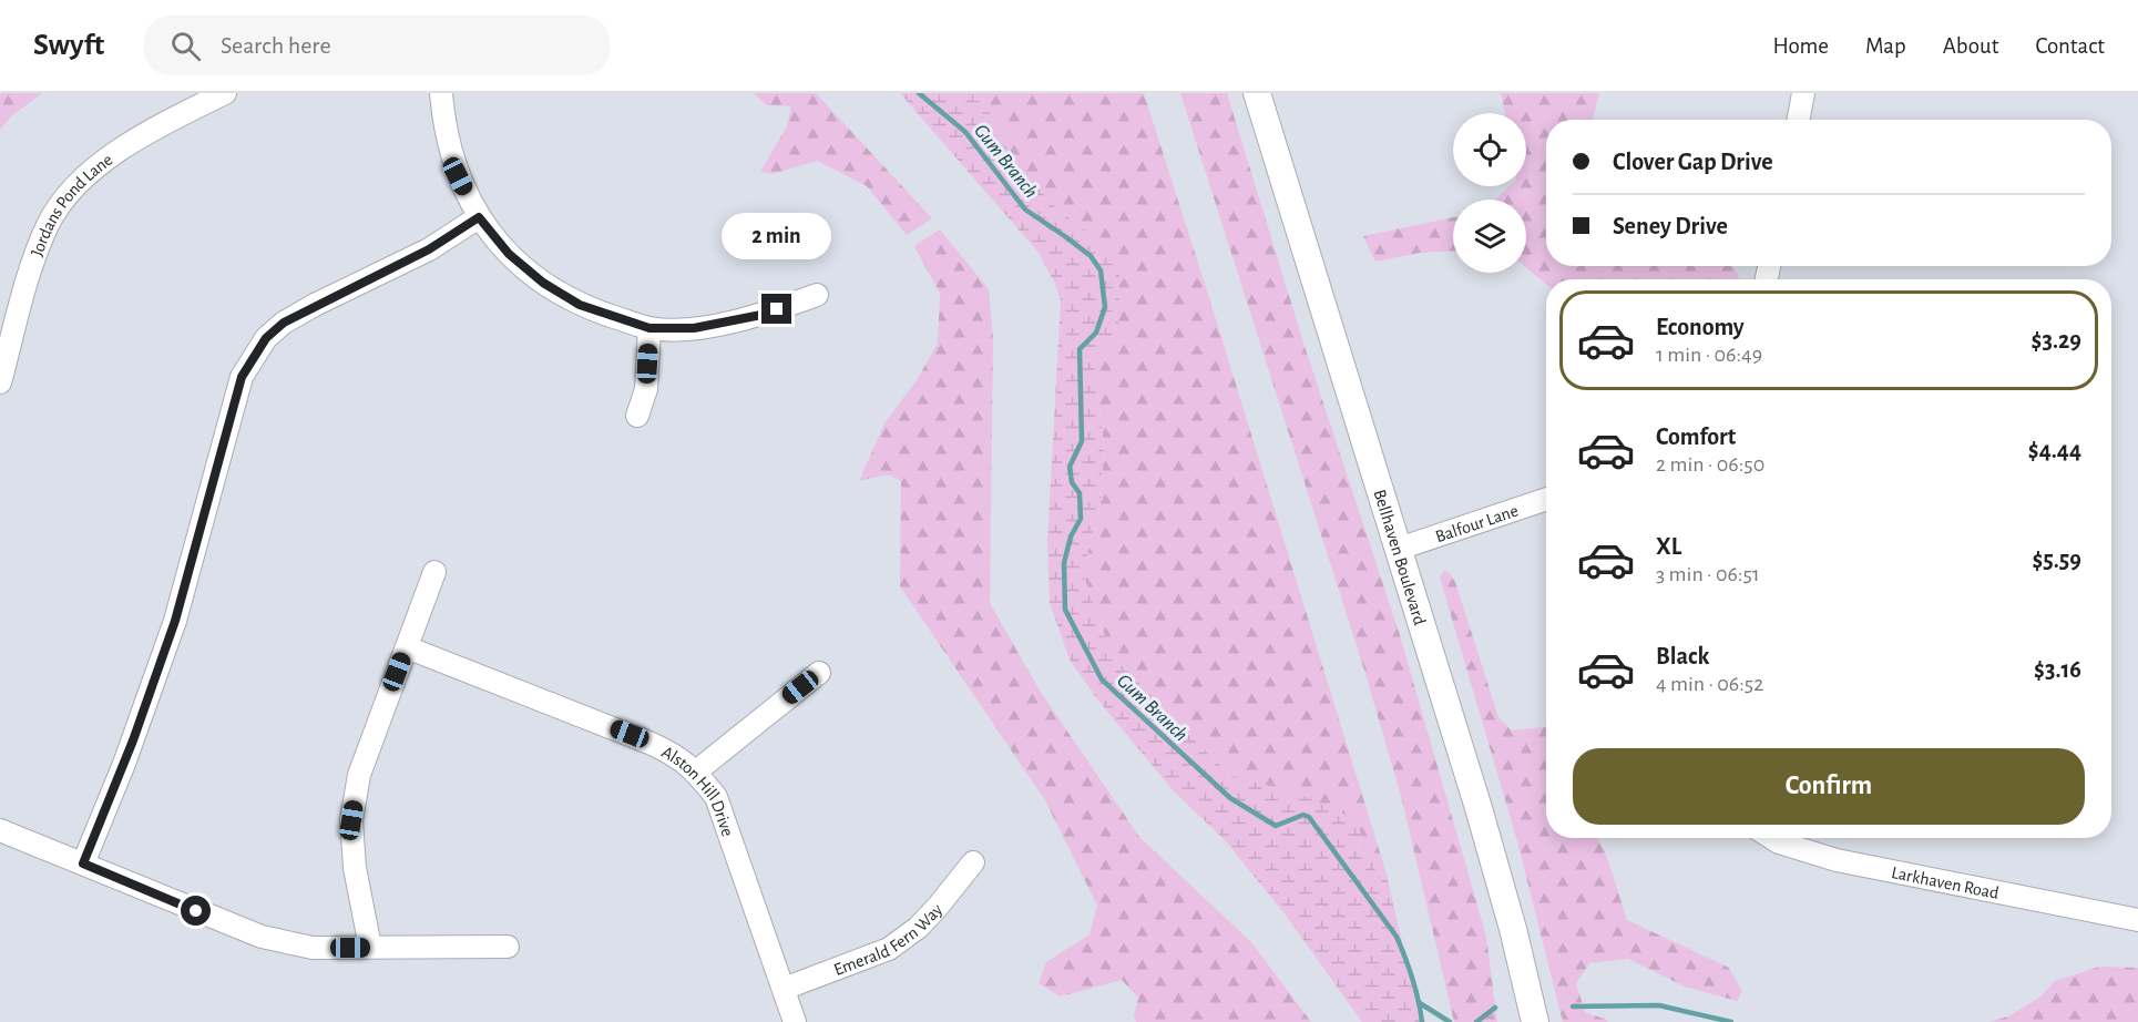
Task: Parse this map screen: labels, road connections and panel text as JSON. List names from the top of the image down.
{
  "streets": {
    "main road": ["Bellhaven Boulevard"],
    "street": [
      "Jordans Pond Lane",
      "Balfour Lane",
      "Alston Hill Drive",
      "Larkhaven Road",
      "Emerald Fern Way"
    ]
  },
  "crossings": [
    ["Balfour Lane", "Bellhaven Boulevard"],
    ["Alston Hill Drive", "Emerald Fern Way"]
  ],
  "water": ["Gum Branch"],
  "page": {
    "header": "Swyft",
    "search": "Search here",
    "nav": [
      "Home",
      "Map",
      "About",
      "Contact"
    ],
    "banner": ["Clover Gap Drive", "Seney Drive"],
    "bubble": "2 min",
    "list": [
      {
        "name": "Economy",
        "note": "1 min · 06:49",
        "value": "$3.29"
      },
      {
        "name": "Comfort",
        "note": "2 min · 06:50",
        "value": "$4.44"
      },
      {
        "name": "XL",
        "note": "3 min · 06:51",
        "value": "$5.59"
      },
      {
        "name": "Black",
        "note": "4 min · 06:52",
        "value": "$3.16"
      }
    ],
    "buttons": "Confirm"
  }
}
